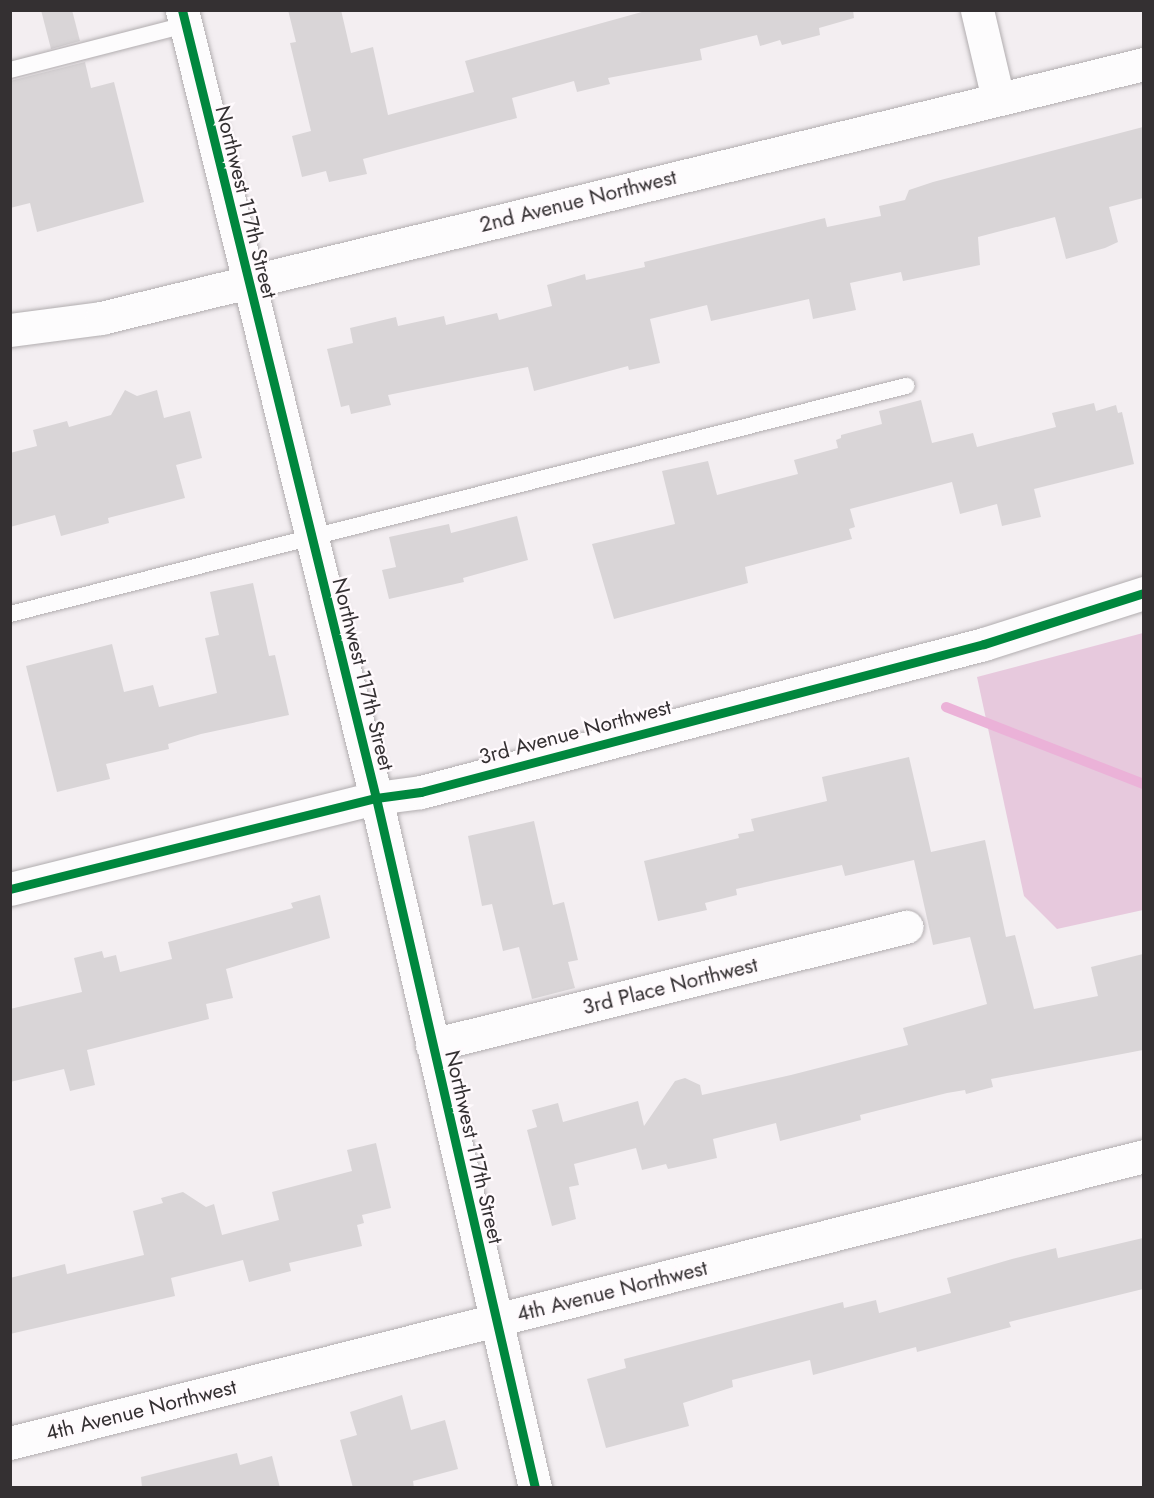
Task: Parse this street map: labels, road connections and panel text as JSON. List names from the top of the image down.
{
  "streets": {
    "street": [
      "2nd Avenue Northwest",
      "Northwest 117th Street",
      "3rd Avenue Northwest",
      "3rd Place Northwest",
      "4th Avenue Northwest"
    ]
  },
  "crossings": [
    ["2nd Avenue Northwest", "Northwest 117th Street"],
    ["Northwest 117th Street", "3rd Avenue Northwest"],
    ["Northwest 117th Street", "3rd Place Northwest"],
    ["Northwest 117th Street", "4th Avenue Northwest"]
  ]
}
